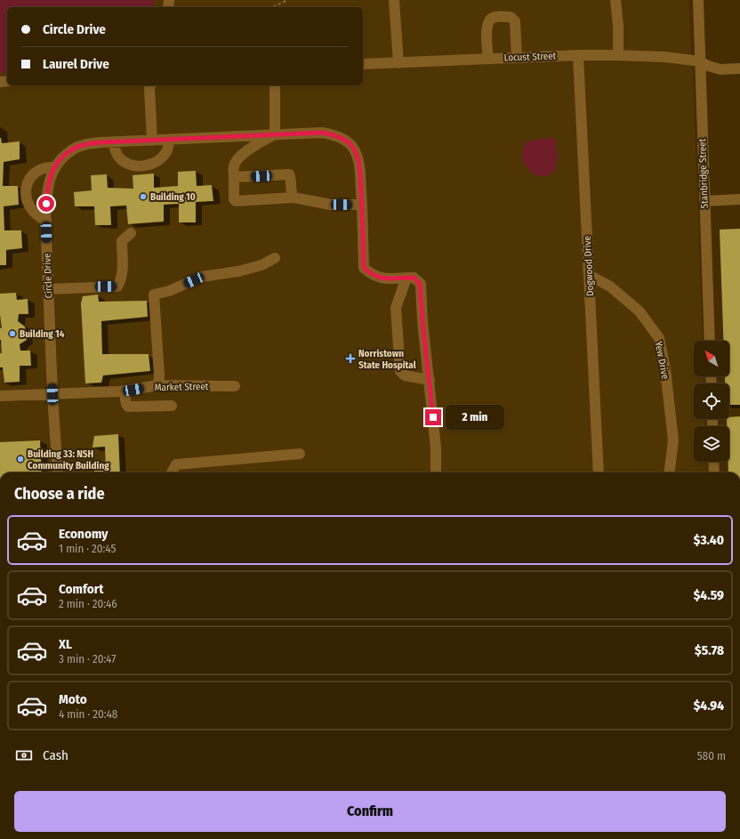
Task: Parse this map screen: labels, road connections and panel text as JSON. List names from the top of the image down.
{
  "streets": {
    "street": [
      "Locust Street",
      "Stanbridge Street",
      "Dogwood Drive",
      "Circle Drive",
      "Yew Drive",
      "Market Street"
    ]
  },
  "crossings": [
    ["Locust Street", "Stanbridge Street"],
    ["Locust Street", "Dogwood Drive"],
    ["Dogwood Drive", "Yew Drive"],
    ["Circle Drive", "Market Street"]
  ],
  "places": {
    "other": ["Building 10", "Building 14", "Building 33: NSH Community Building"],
    "health": ["Norristown State Hospital"]
  },
  "north": "top left",
  "page": {
    "banner": ["Circle Drive", "Laurel Drive"],
    "bubble": "2 min",
    "heading": "Choose a ride",
    "list": [
      {
        "name": "Economy",
        "note": "1 min · 20:45",
        "value": "$3.40"
      },
      {
        "name": "Comfort",
        "note": "2 min · 20:46",
        "value": "$4.59"
      },
      {
        "name": "XL",
        "note": "3 min · 20:47",
        "value": "$5.78"
      },
      {
        "name": "Moto",
        "note": "4 min · 20:48",
        "value": "$4.94"
      }
    ],
    "pay": ["Cash", "580 m"],
    "buttons": "Confirm"
  }
}
